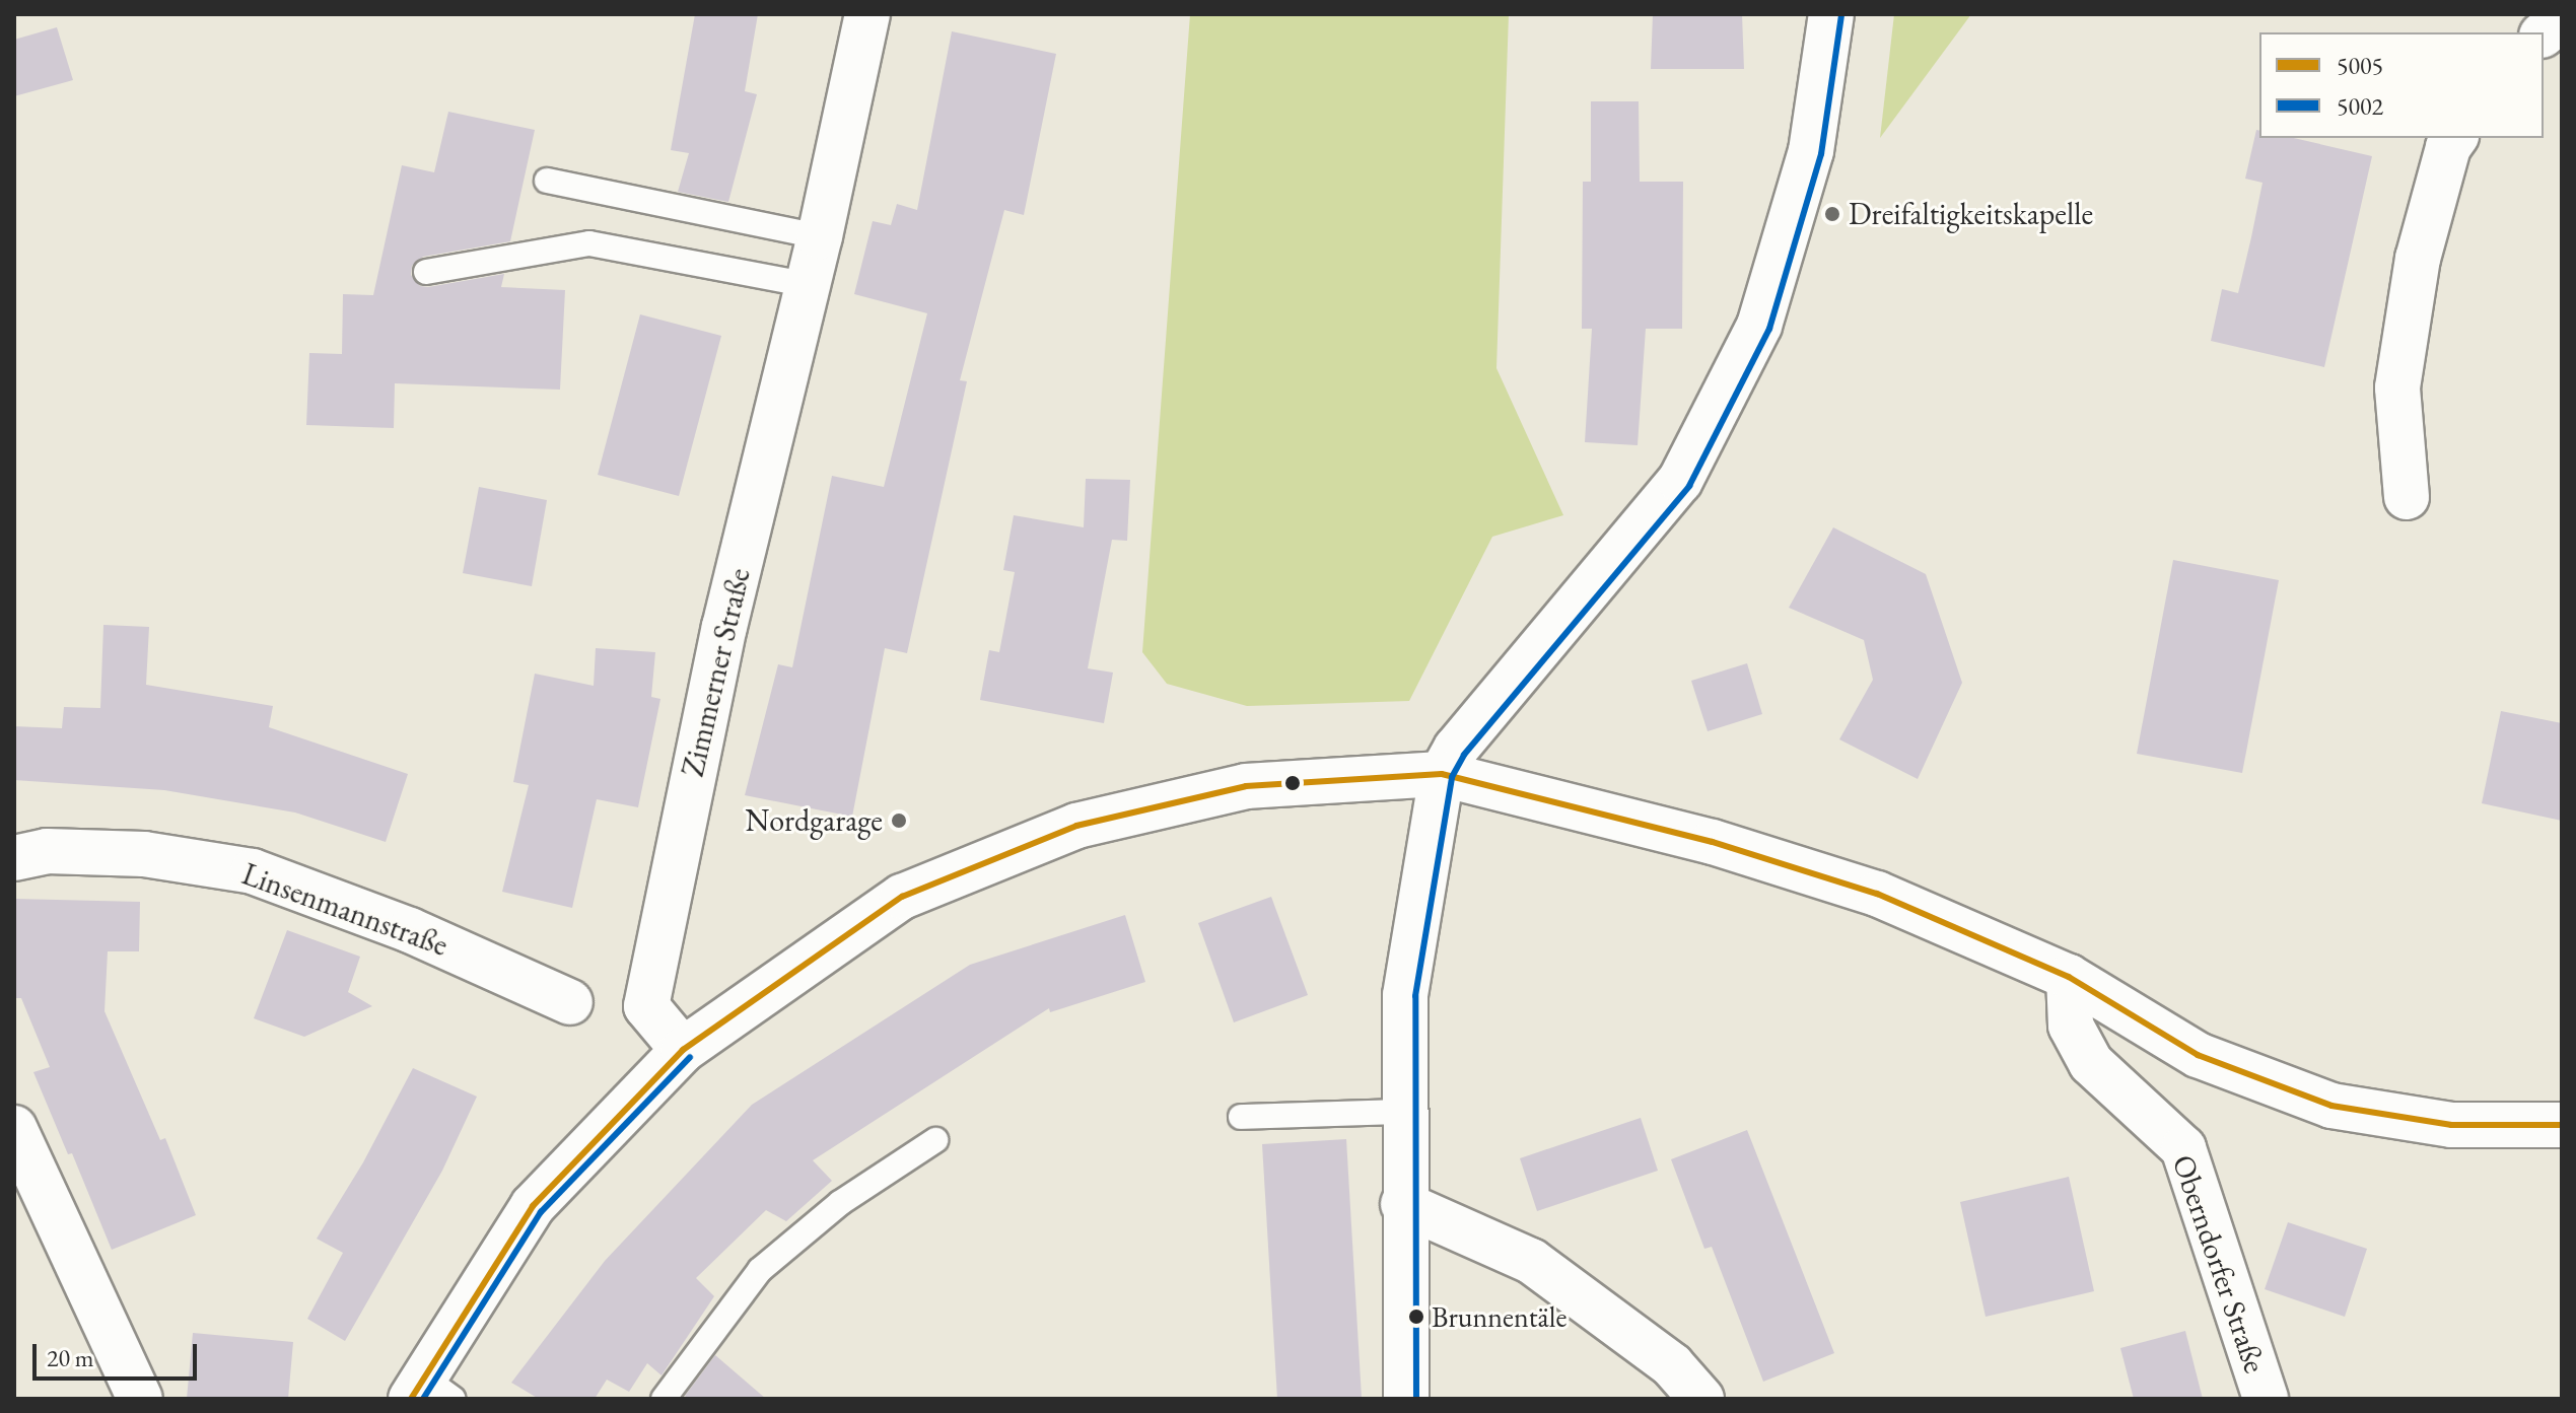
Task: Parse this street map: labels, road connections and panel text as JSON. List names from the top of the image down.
{
  "streets": {
    "street": ["Zimmerner Straße", "Linsenmannstraße", "Oberndorfer Straße"]
  },
  "places": ["Dreifaltigkeitskapelle", "Nordgarage", "Brunnentäle"],
  "lines": ["transit line 5002", "transit line 5005"],
  "legend": ["5005", "5002"],
  "scale_bar": "20 m"
}
